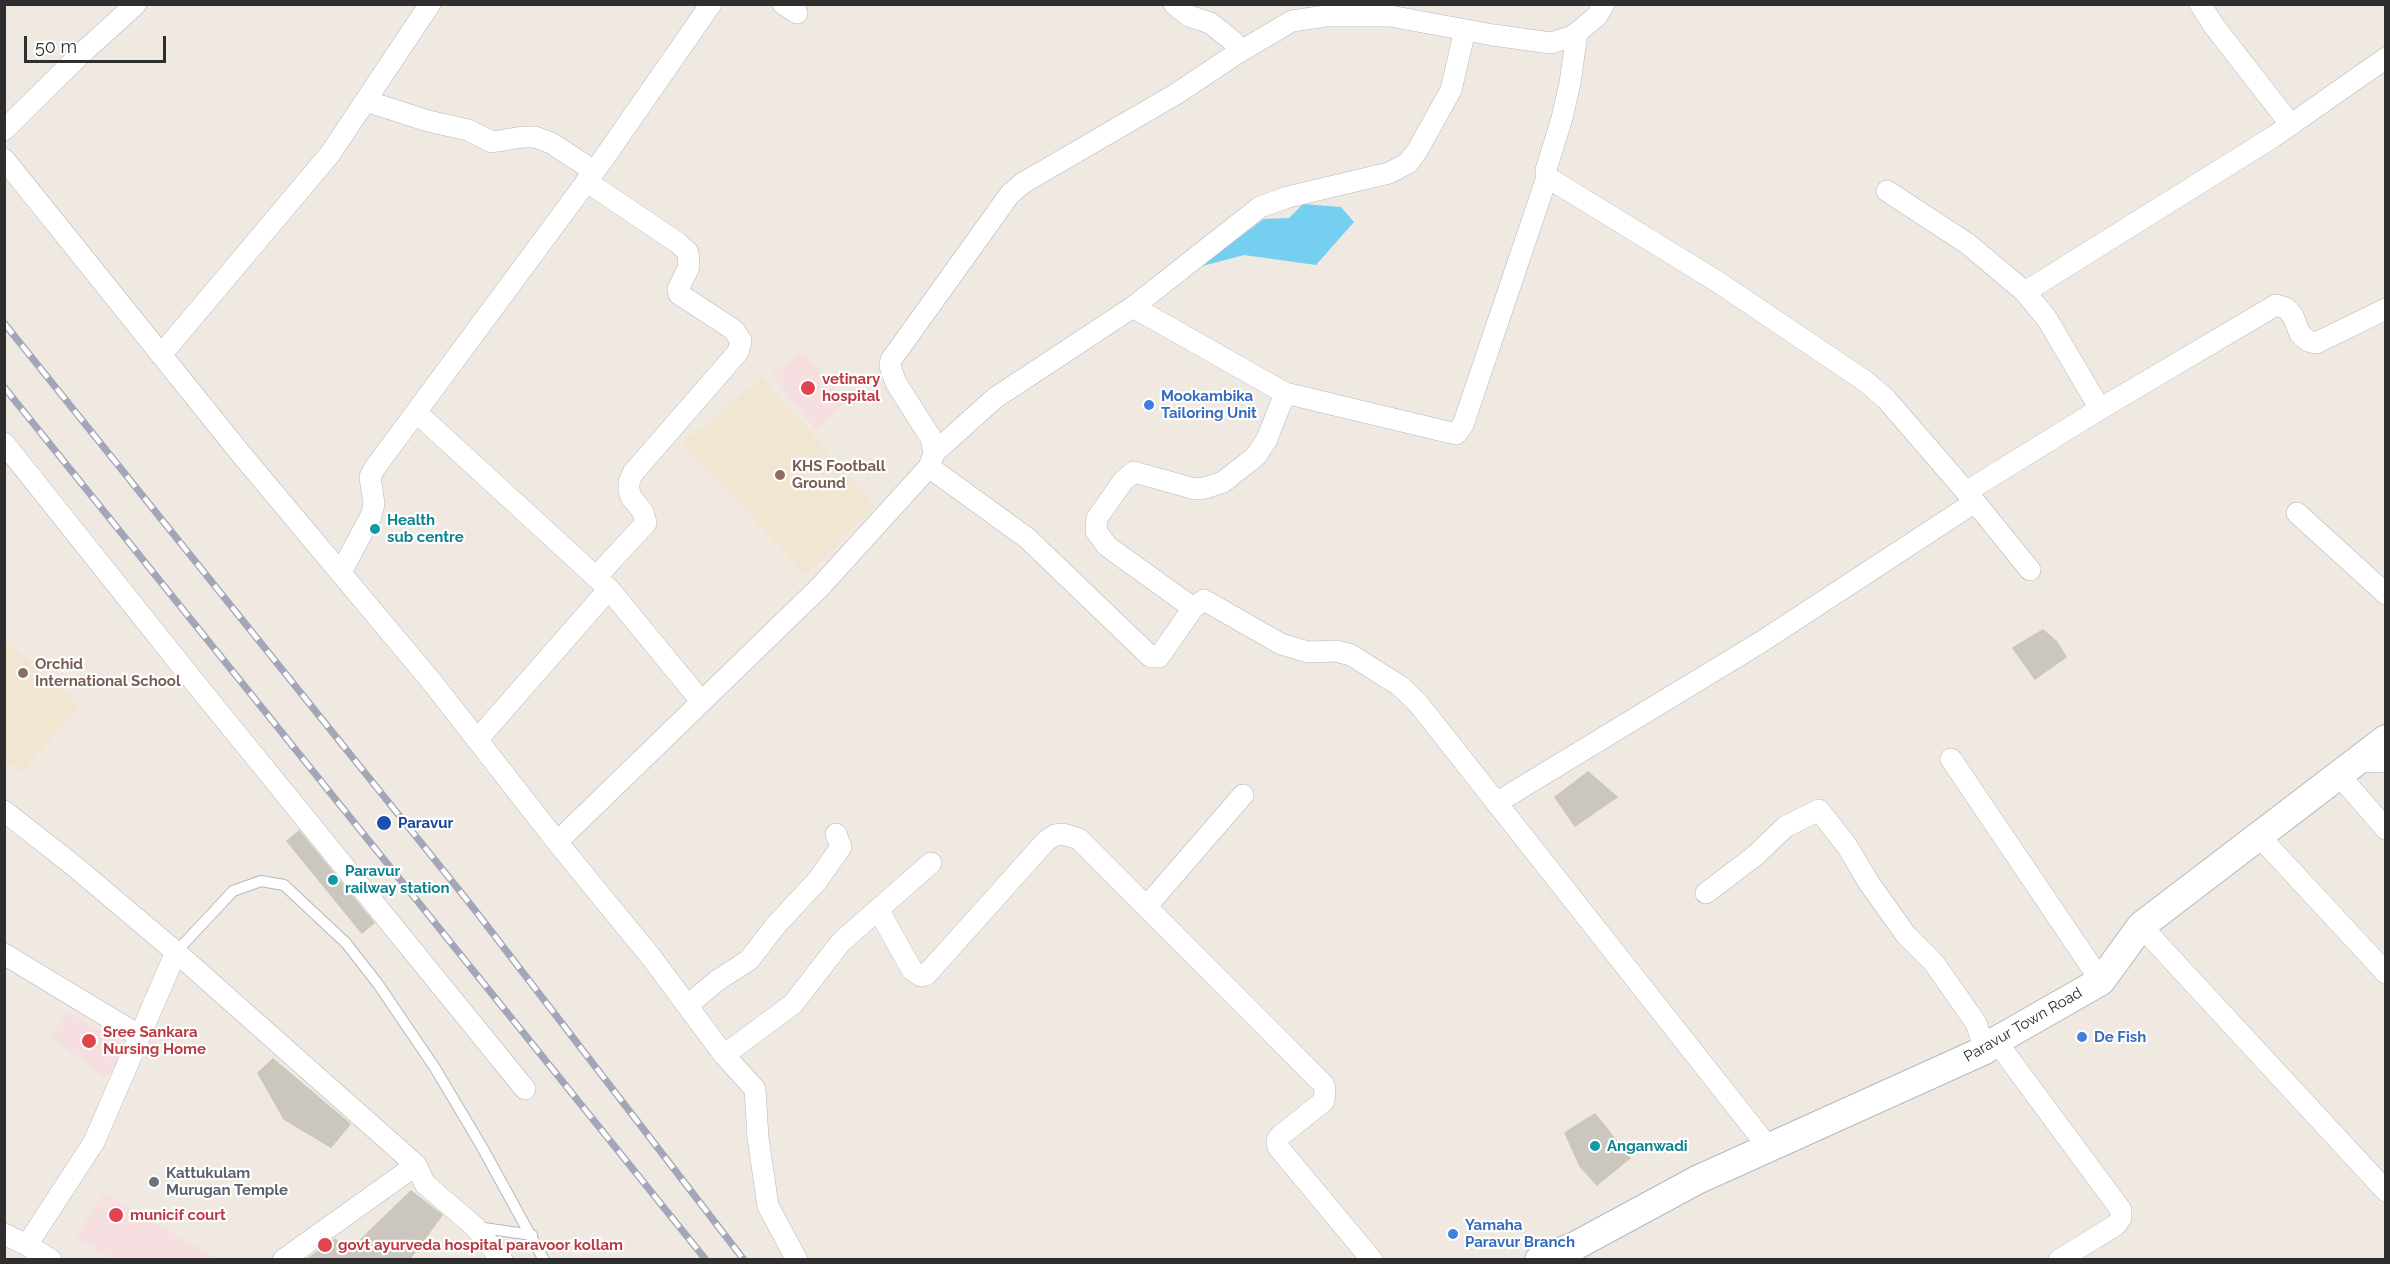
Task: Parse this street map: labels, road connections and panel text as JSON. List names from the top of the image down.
{
  "streets": {
    "main road": ["Paravur Town Road"]
  },
  "places": [
    "vetinary hospital",
    "Mookambika Tailoring Unit",
    "KHS Football Ground",
    "Health sub centre",
    "Orchid International School",
    "Paravur",
    "Paravur railway station",
    "De Fish",
    "Sree Sankara Nursing Home",
    "Anganwadi",
    "Kattukulam Murugan Temple",
    "municif court",
    "Yamaha Paravur Branch",
    "govt ayurveda hospital paravoor kollam"
  ],
  "scale_bar": "50 m"
}
